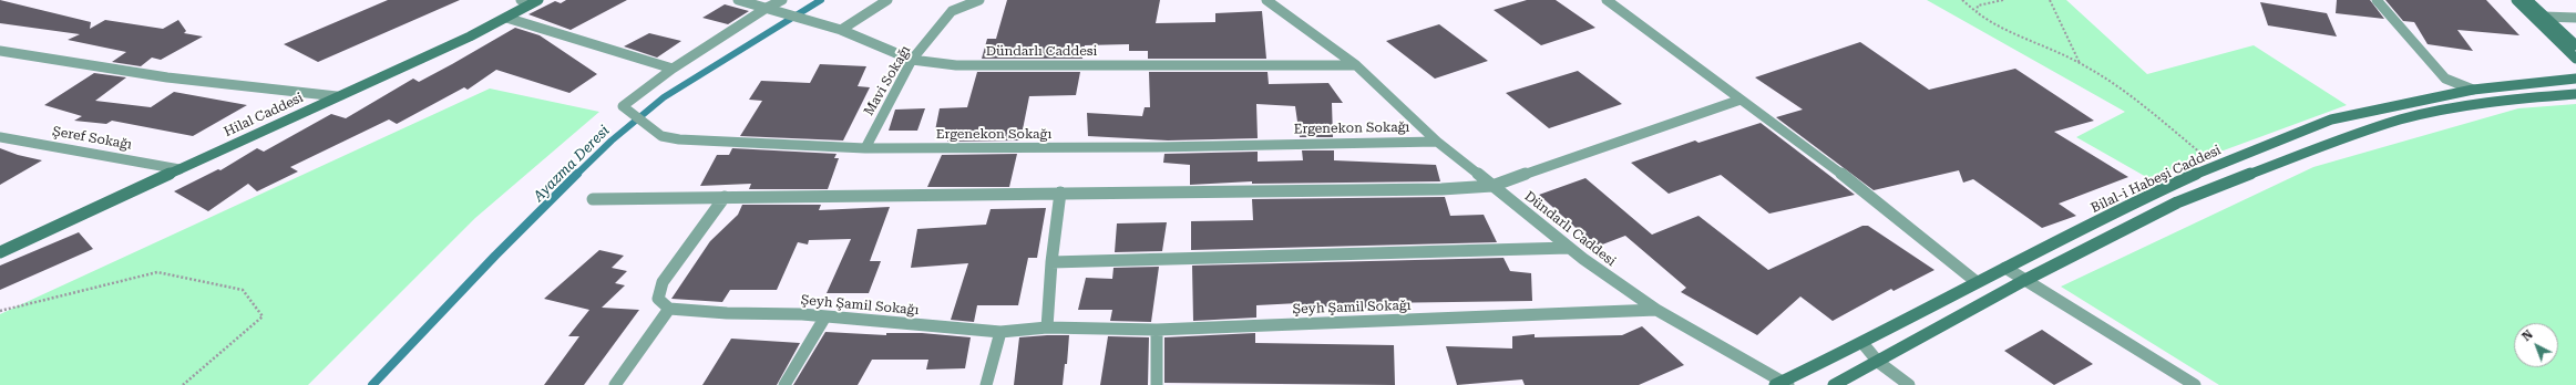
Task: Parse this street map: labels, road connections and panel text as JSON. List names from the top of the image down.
{
  "streets": {
    "street": [
      "Dündarlı Caddesi",
      "Mavi Sokağı",
      "Hilal Caddesi",
      "Ergenekon Sokağı",
      "Şeref Sokağı",
      "Bilal-i Habeşi Caddesi",
      "Şeyh Şamil Sokağı"
    ]
  },
  "crossings": [
    ["Dündarlı Caddesi", "Mavi Sokağı"],
    ["Dündarlı Caddesi", "Ergenekon Sokağı"],
    ["Dündarlı Caddesi", "Bilal-i Habeşi Caddesi"],
    ["Dündarlı Caddesi", "Şeyh Şamil Sokağı"],
    ["Mavi Sokağı", "Ergenekon Sokağı"],
    ["Hilal Caddesi", "Şeref Sokağı"]
  ],
  "water": ["Ayazma Deresi"],
  "north": "top left"
}
